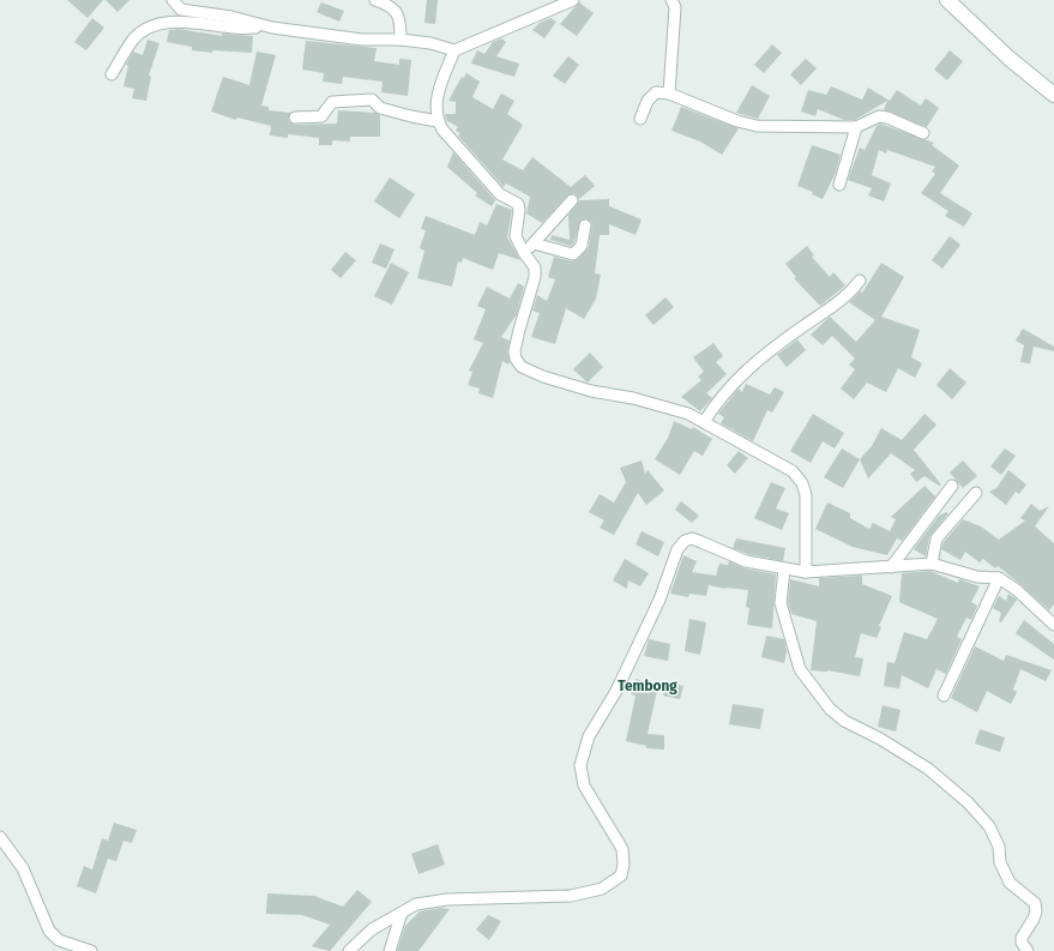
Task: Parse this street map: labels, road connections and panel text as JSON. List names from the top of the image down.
{
  "districts": ["Tembong"]
}
